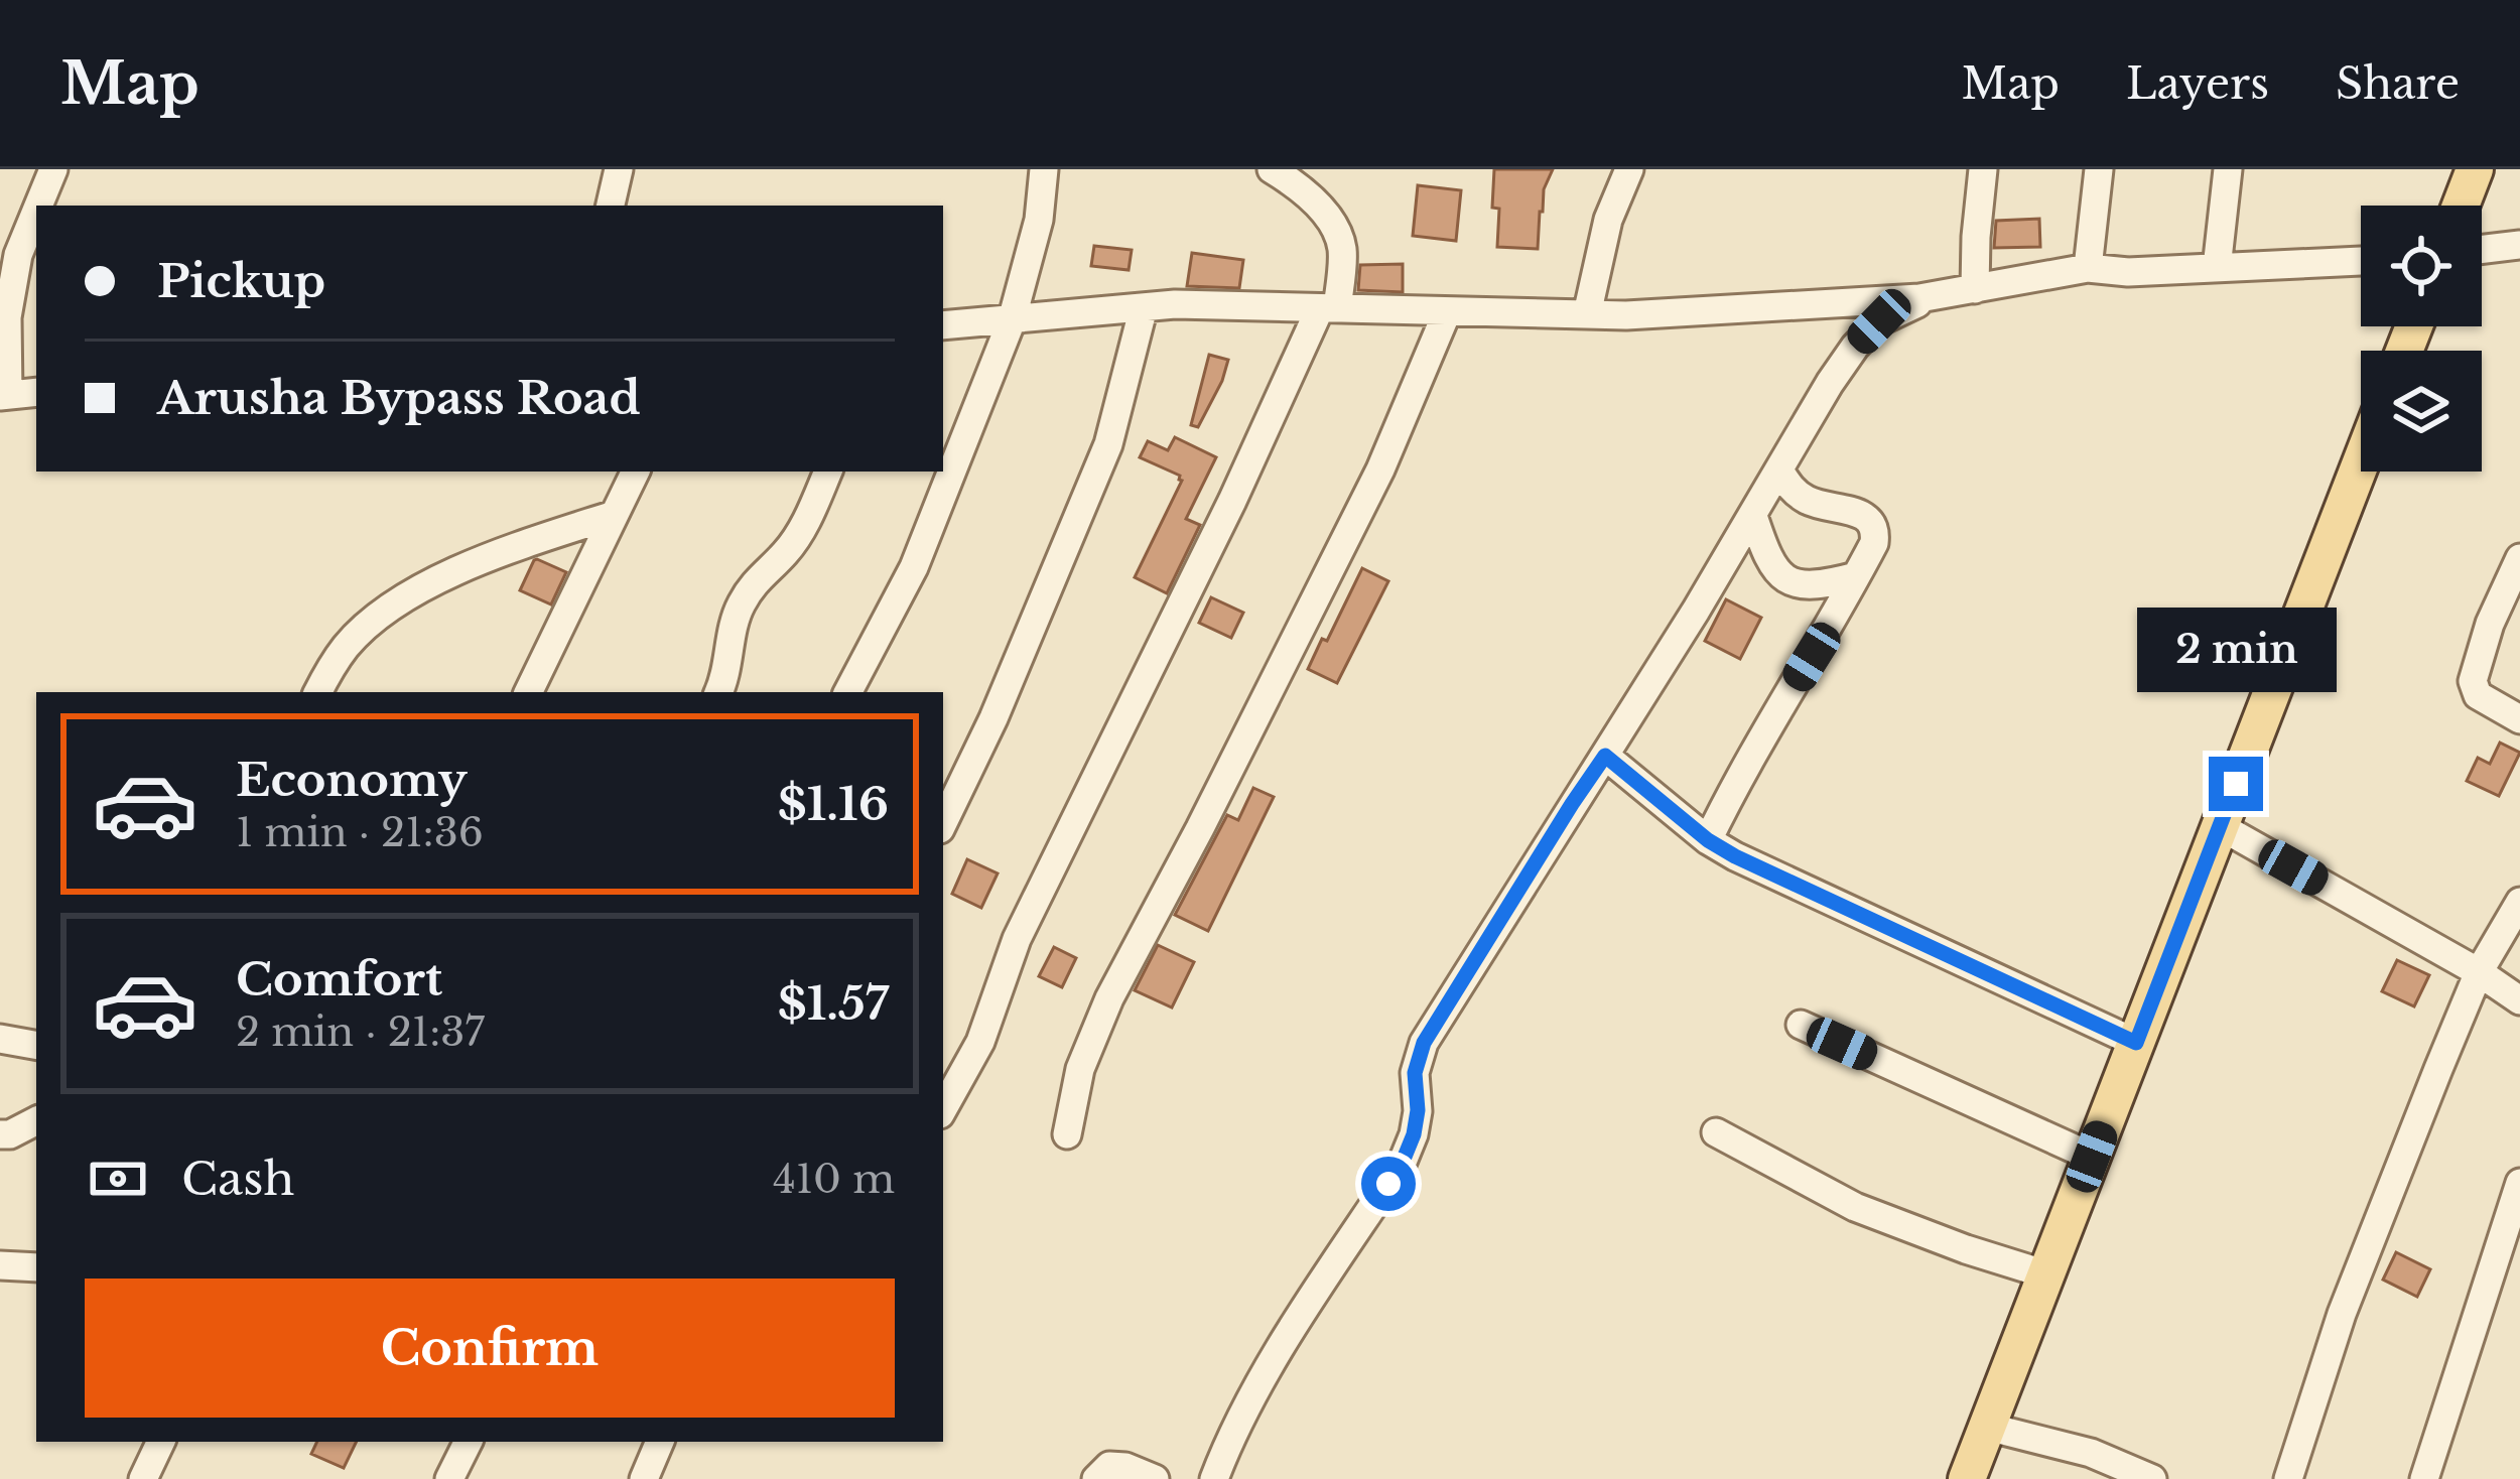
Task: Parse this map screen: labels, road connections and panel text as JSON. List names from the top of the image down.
{
  "page": {
    "header": "Map",
    "nav": ["Map", "Layers", "Share"],
    "banner": ["Pickup", "Arusha Bypass Road"],
    "bubble": "2 min",
    "list": [
      {
        "name": "Economy",
        "note": "1 min · 21:36",
        "value": "$1.16"
      },
      {
        "name": "Comfort",
        "note": "2 min · 21:37",
        "value": "$1.57"
      }
    ],
    "pay": ["Cash", "410 m"],
    "buttons": "Confirm"
  }
}
